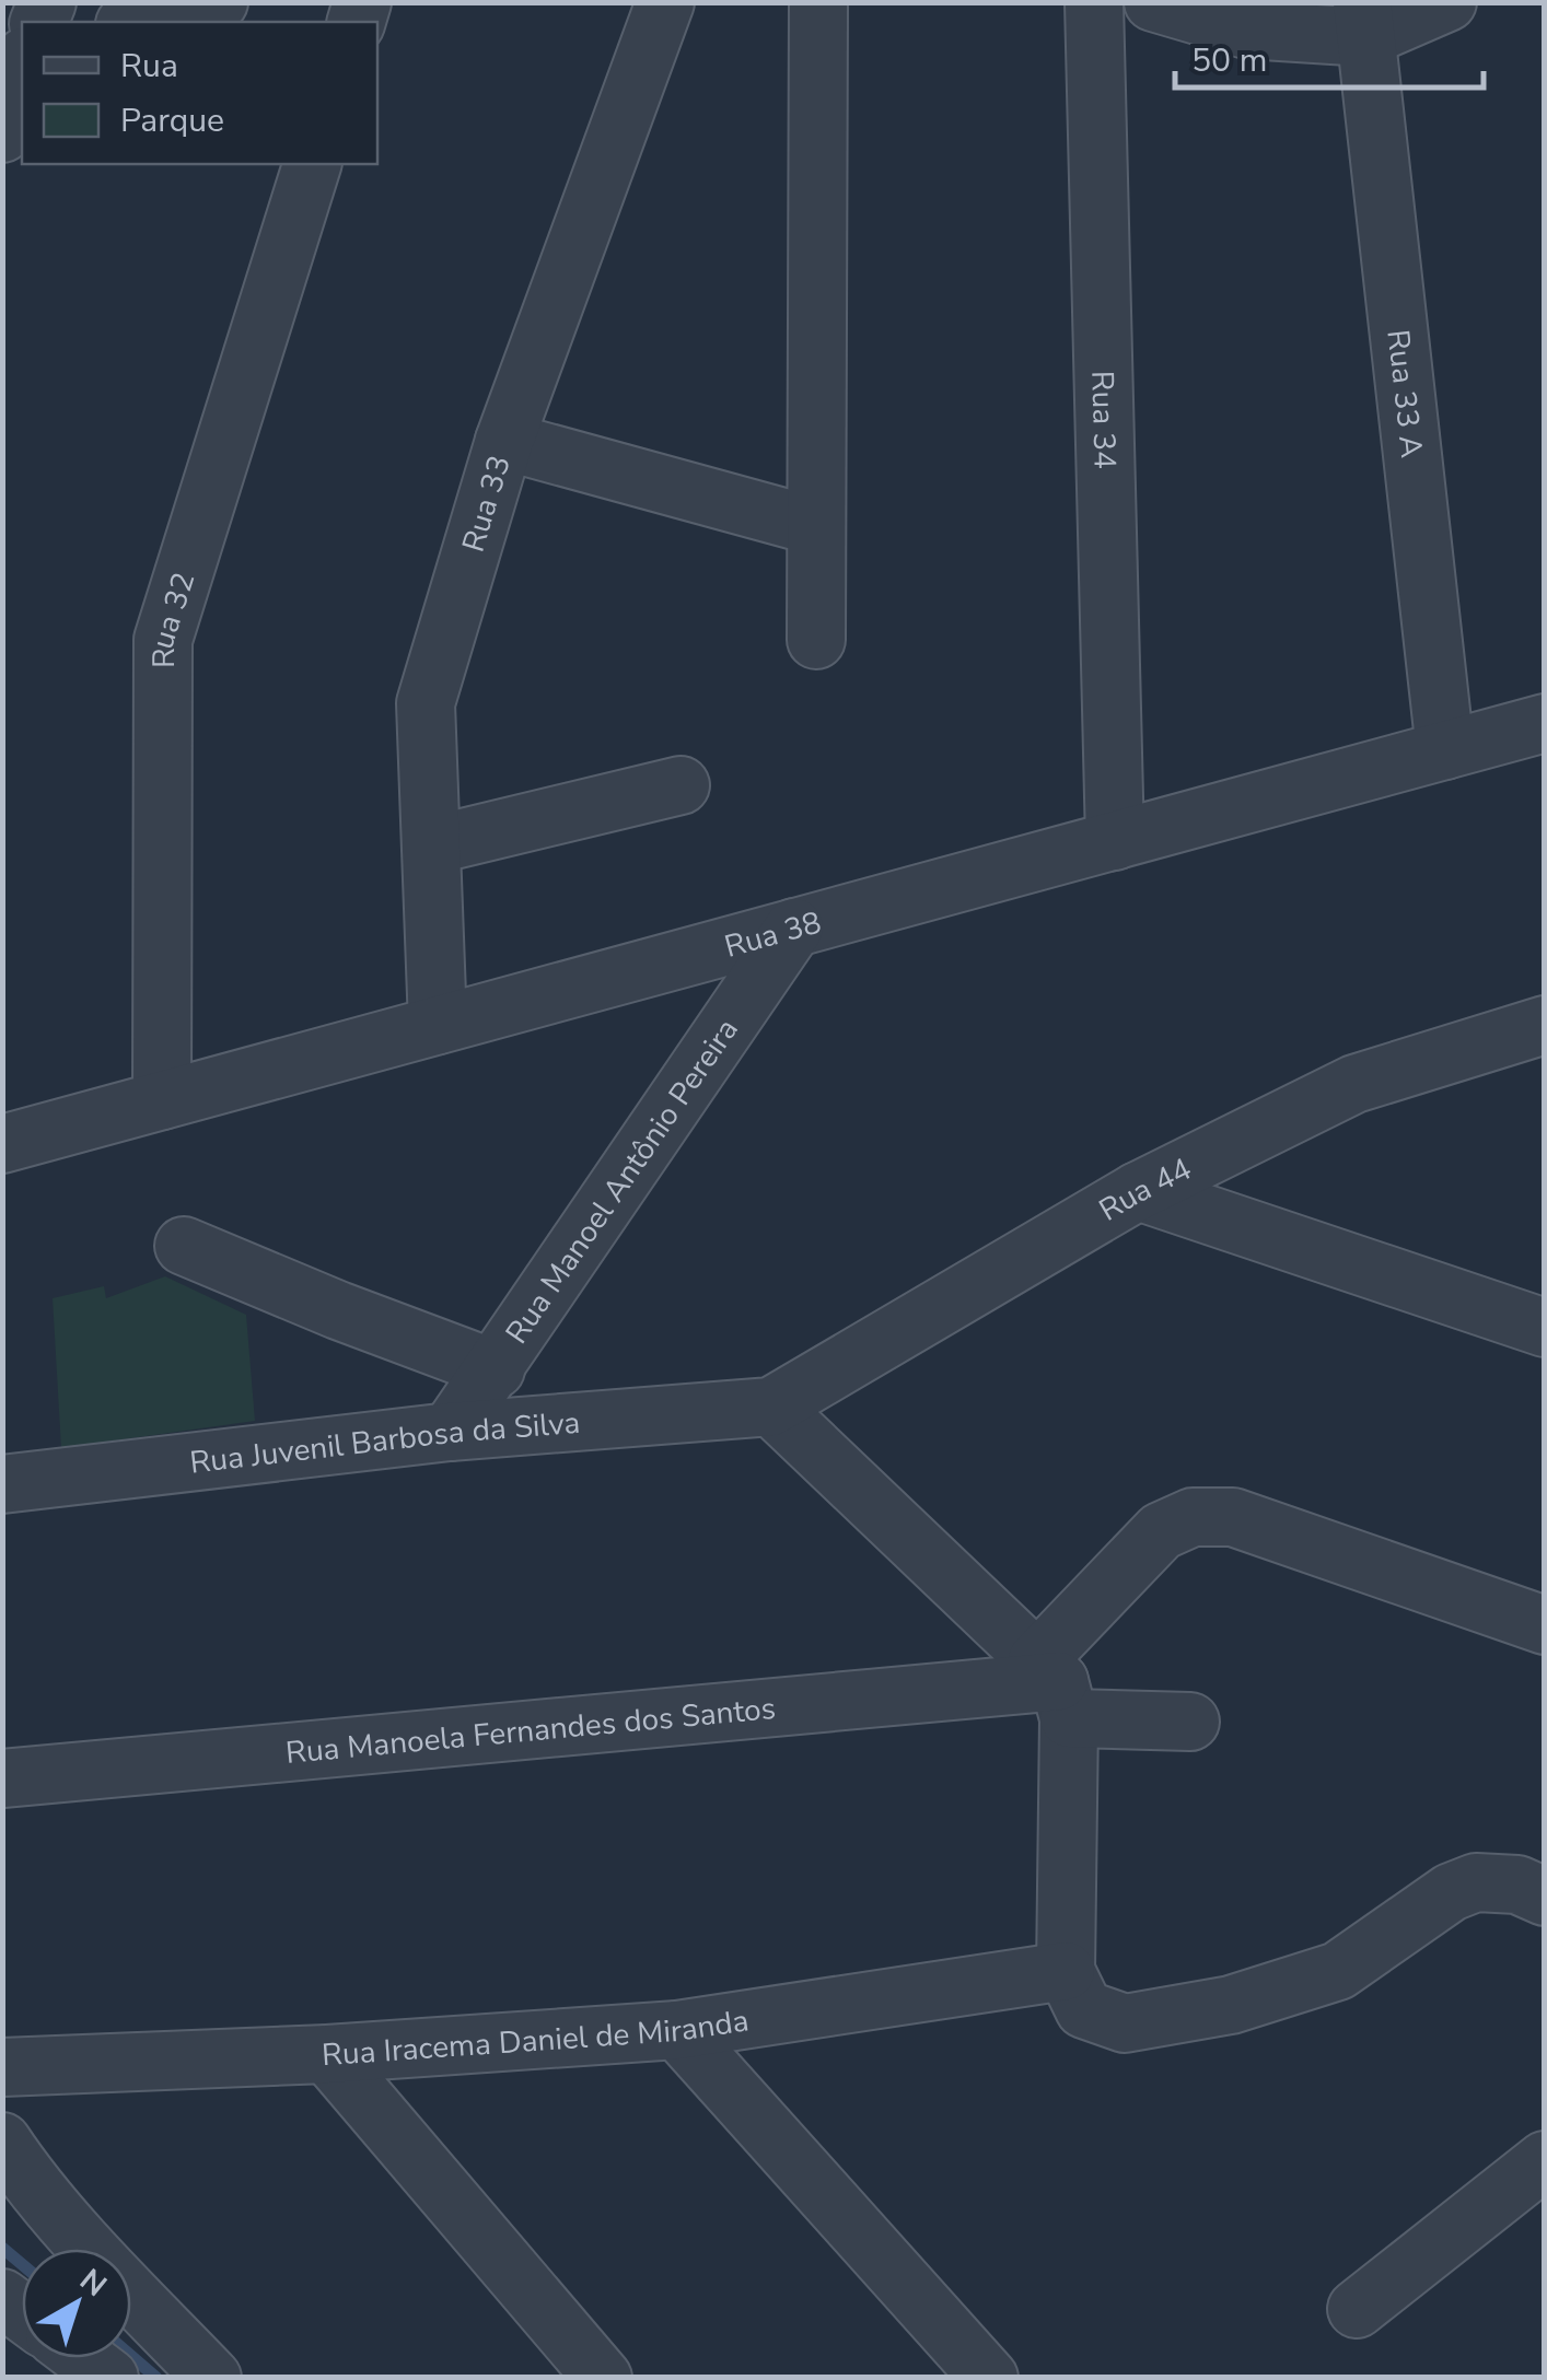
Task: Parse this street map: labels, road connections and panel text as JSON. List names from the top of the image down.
{
  "streets": {
    "street": [
      "Rua 33 A",
      "Rua 34",
      "Rua 33",
      "Rua 32",
      "Rua 38",
      "Rua Manoel Antônio Pereira",
      "Rua 44",
      "Rua Juvenil Barbosa da Silva",
      "Rua Manoela Fernandes dos Santos",
      "Rua Iracema Daniel de Miranda"
    ]
  },
  "crossings": [
    ["Rua 33 A", "Rua 38"],
    ["Rua 34", "Rua 38"],
    ["Rua 33", "Rua 38"],
    ["Rua 32", "Rua 38"],
    ["Rua 38", "Rua Manoel Antônio Pereira"],
    ["Rua Manoel Antônio Pereira", "Rua Juvenil Barbosa da Silva"],
    ["Rua 44", "Rua Juvenil Barbosa da Silva"]
  ],
  "legend": ["Rua", "Parque"],
  "scale_bar": "50 m",
  "north": "top right"
}
